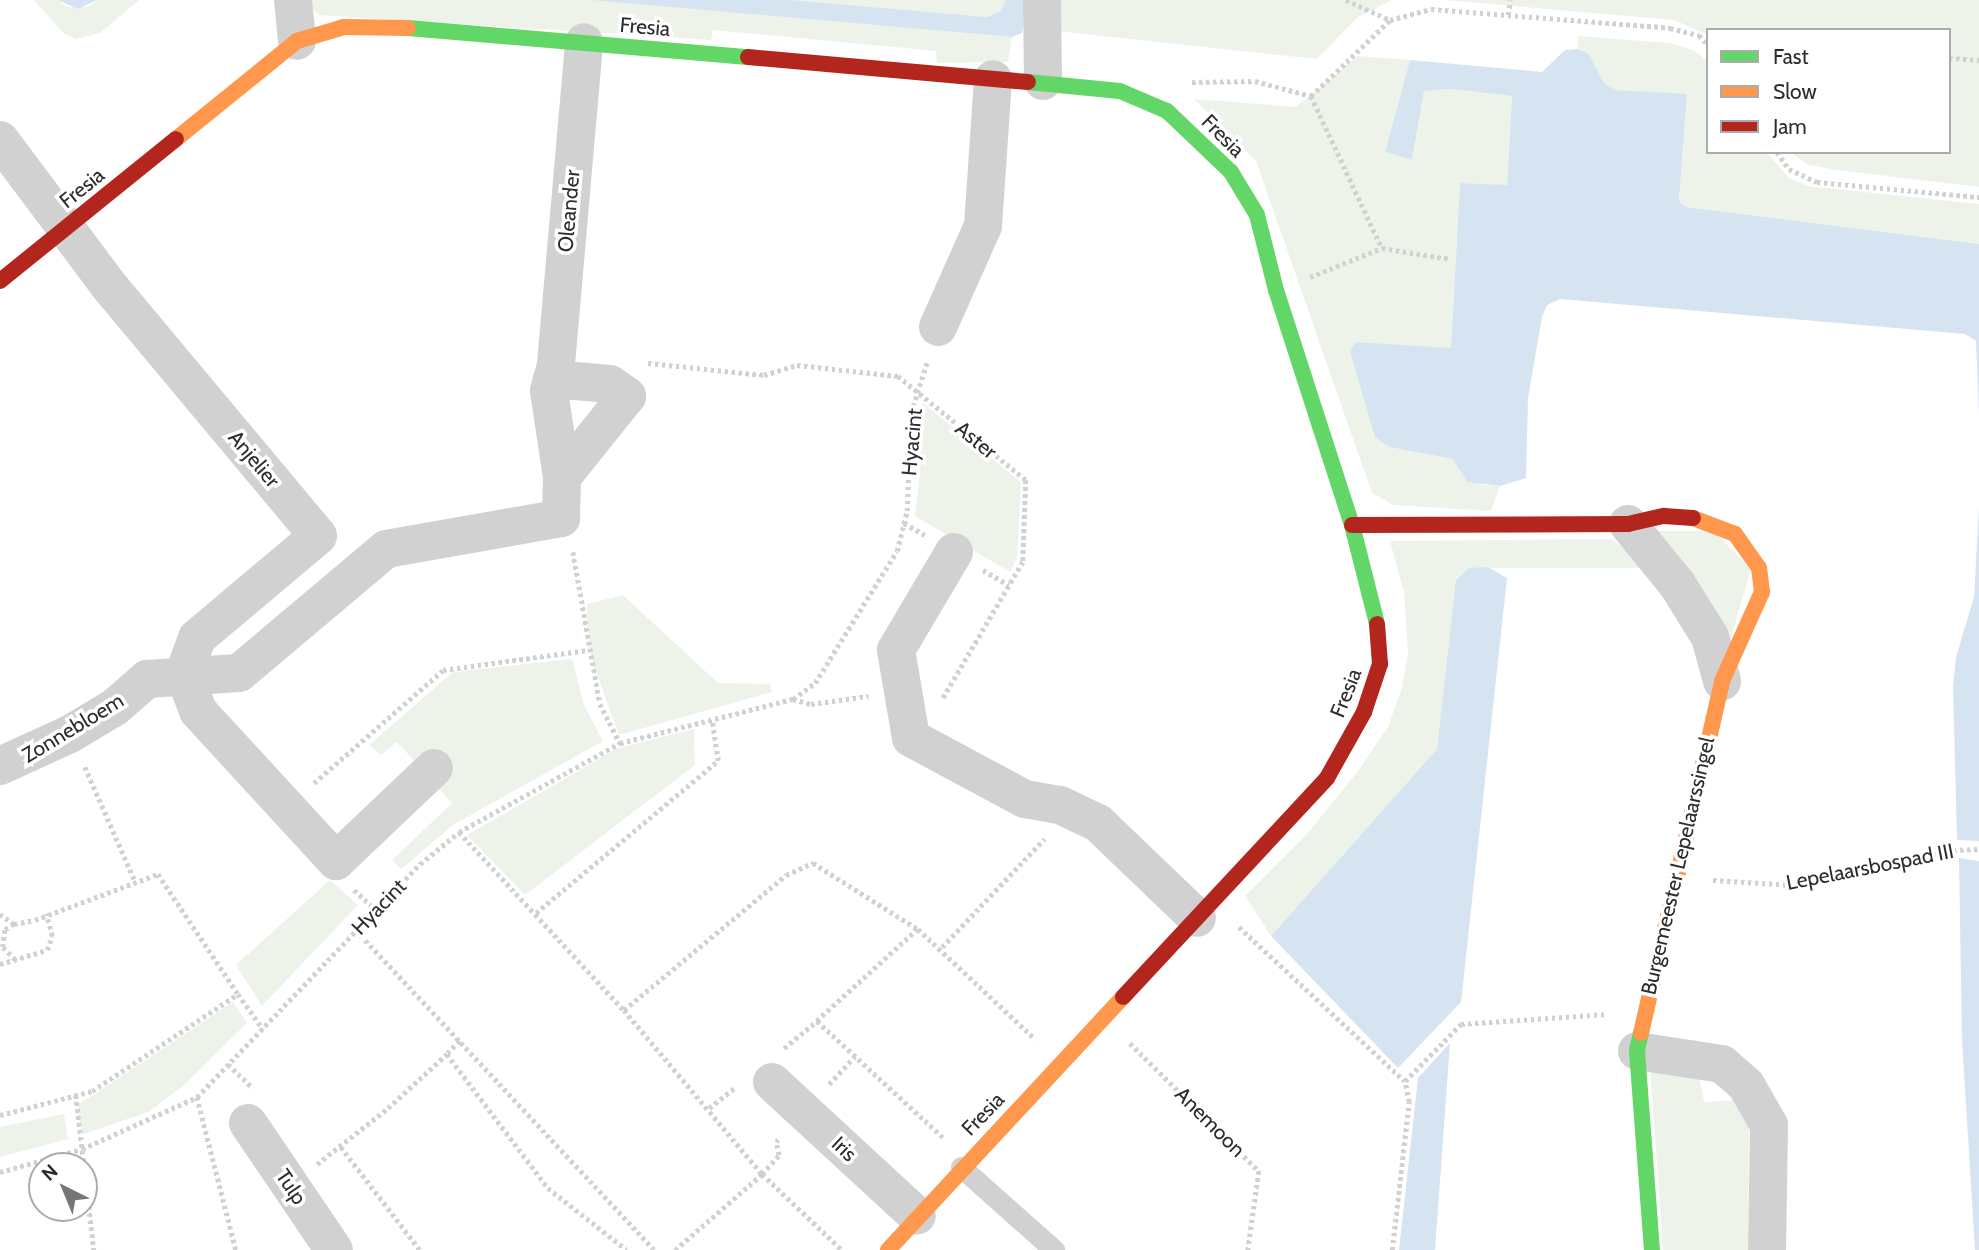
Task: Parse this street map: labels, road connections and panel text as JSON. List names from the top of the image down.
{
  "streets": {
    "street": [
      "Fresia",
      "Oleander",
      "Anjelier",
      "Zonnebloem",
      "Burgemeester Lepelaarssingel",
      "Iris",
      "Tulp"
    ],
    "path": [
      "Aster",
      "Hyacint",
      "Lepelaarsbospad III",
      "Anemoon"
    ]
  },
  "crossings": [
    ["Fresia", "Oleander"],
    ["Fresia", "Anjelier"],
    ["Fresia", "Burgemeester Lepelaarssingel"],
    ["Fresia", "Anemoon"],
    ["Fresia", "Iris"],
    ["Aster", "Hyacint"],
    ["Anjelier", "Zonnebloem"],
    ["Burgemeester Lepelaarssingel", "Lepelaarsbospad III"]
  ],
  "legend": ["Fast", "Slow", "Jam"],
  "north": "top left"
}
